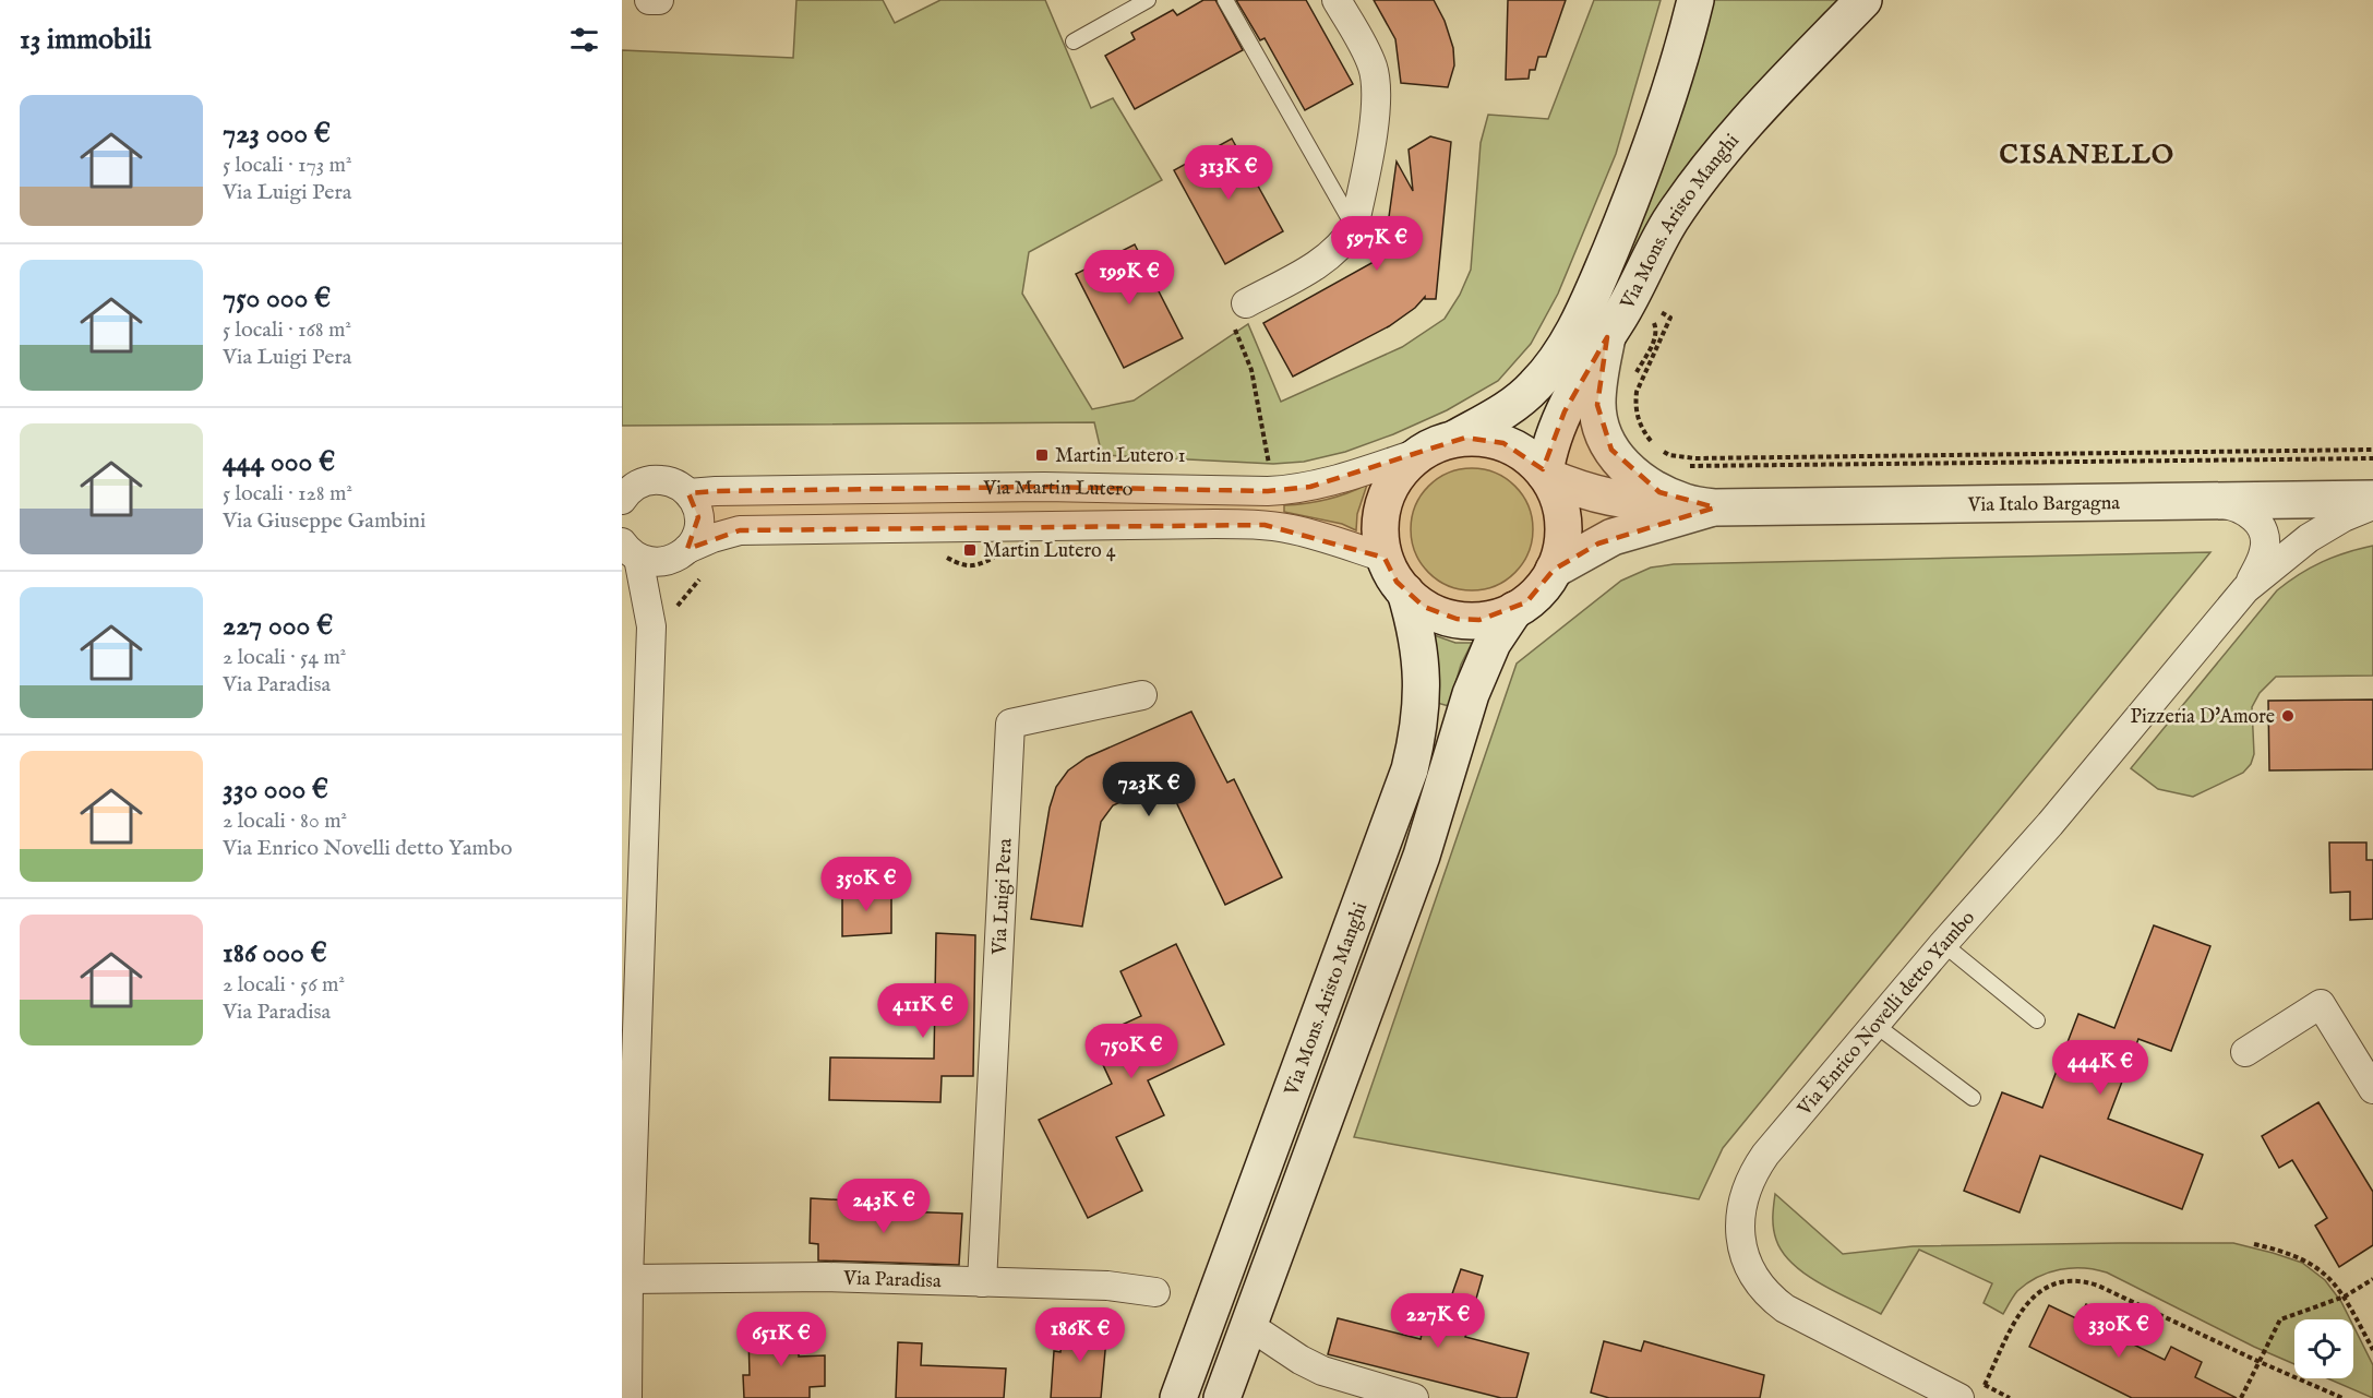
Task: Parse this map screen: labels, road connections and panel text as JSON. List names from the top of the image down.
{
  "streets": {
    "main road": ["Via Mons. Aristo Manghi", "Via Italo Bargagna"],
    "street": [
      "Via Martin Lutero",
      "Via Luigi Pera",
      "Via Enrico Novelli detto Yambo",
      "Via Paradisa"
    ]
  },
  "crossings": [
    ["Via Mons. Aristo Manghi", "Via Martin Lutero"],
    ["Via Mons. Aristo Manghi", "Via Italo Bargagna"],
    ["Via Martin Lutero", "Via Italo Bargagna"],
    ["Via Italo Bargagna", "Via Enrico Novelli detto Yambo"],
    ["Via Luigi Pera", "Via Paradisa"]
  ],
  "districts": ["CISANELLO"],
  "places": {
    "transit": ["Martin Lutero 1", "Martin Lutero 4"],
    "other": ["Pizzeria D'Amore"]
  },
  "page": {
    "heading": "13 immobili",
    "list": [
      {
        "name": "723 000 €",
        "note": "5 locali · 173 m² · Via Luigi Pera"
      },
      {
        "name": "750 000 €",
        "note": "5 locali · 168 m² · Via Luigi Pera"
      },
      {
        "name": "444 000 €",
        "note": "5 locali · 128 m² · Via Giuseppe Gambini"
      },
      {
        "name": "227 000 €",
        "note": "2 locali · 54 m² · Via Paradisa"
      },
      {
        "name": "330 000 €",
        "note": "2 locali · 80 m² · Via Enrico Novelli detto Yambo"
      },
      {
        "name": "186 000 €",
        "note": "2 locali · 56 m² · Via Paradisa"
      }
    ],
    "price": [
      "313K €",
      "597K €",
      "199K €",
      "723K €",
      "350K €",
      "411K €",
      "750K €",
      "444K €",
      "243K €",
      "227K €",
      "330K €",
      "186K €",
      "651K €"
    ]
  }
}
